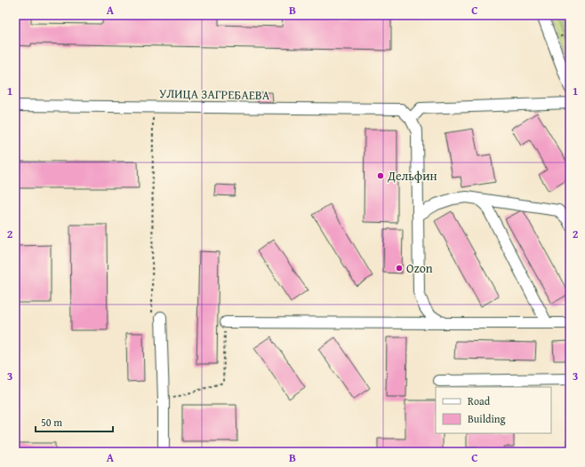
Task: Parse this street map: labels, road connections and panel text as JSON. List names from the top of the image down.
{
  "streets": {
    "street": ["УЛИЦА ЗАГРЕБАЕВА"]
  },
  "places": ["Дельфин", "Ozon"],
  "legend": ["Road", "Building"],
  "scale_bar": "50 m",
  "grid": {
    "columns": ["A", "B", "C"],
    "rows": ["1", "2", "3"]
  }
}
